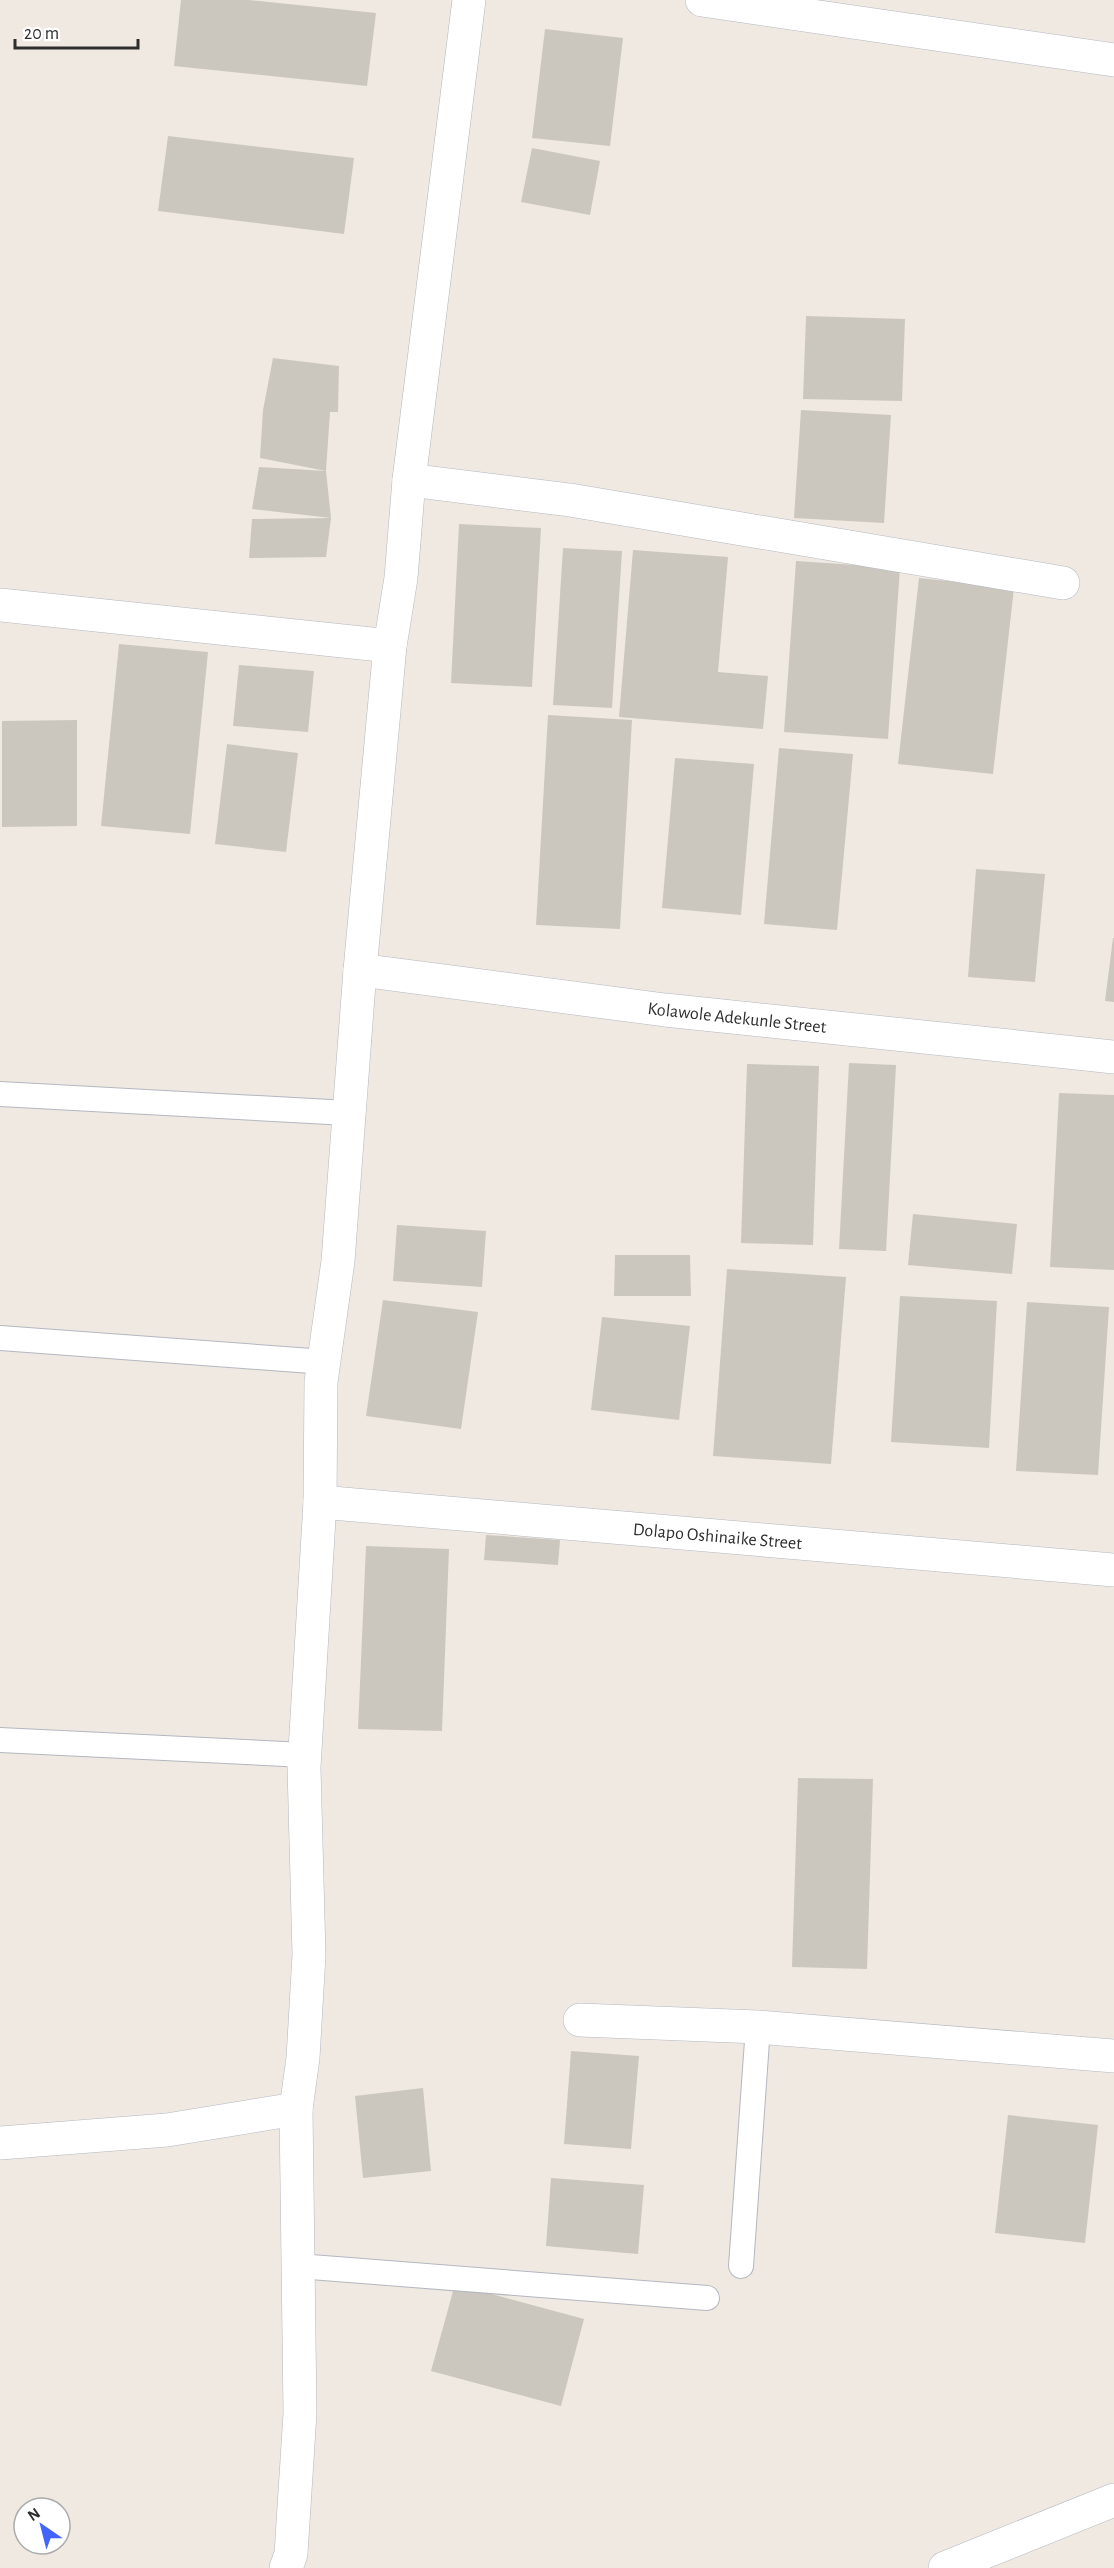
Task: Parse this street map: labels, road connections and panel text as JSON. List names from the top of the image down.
{
  "streets": {
    "street": ["Kolawole Adekunle Street", "Dolapo Oshinaike Street"]
  },
  "scale_bar": "20 m",
  "north": "top left"
}
